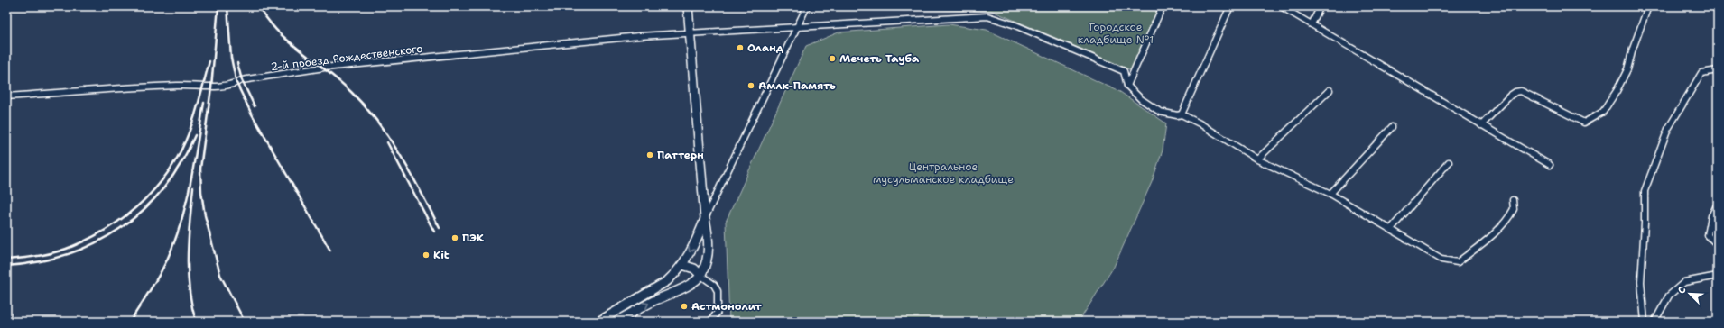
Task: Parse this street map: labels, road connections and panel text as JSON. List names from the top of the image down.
{
  "streets": {
    "street": ["2-й проезд Рождественского"]
  },
  "parks": ["Городское кладбище №1", "Центральное мусульманское кладбище"],
  "places": [
    "Оланд",
    "Мечеть Тауба",
    "Амлк-Память",
    "Паттерн",
    "ПЭК",
    "Kit",
    "Астмонолит"
  ],
  "north": "top left"
}
